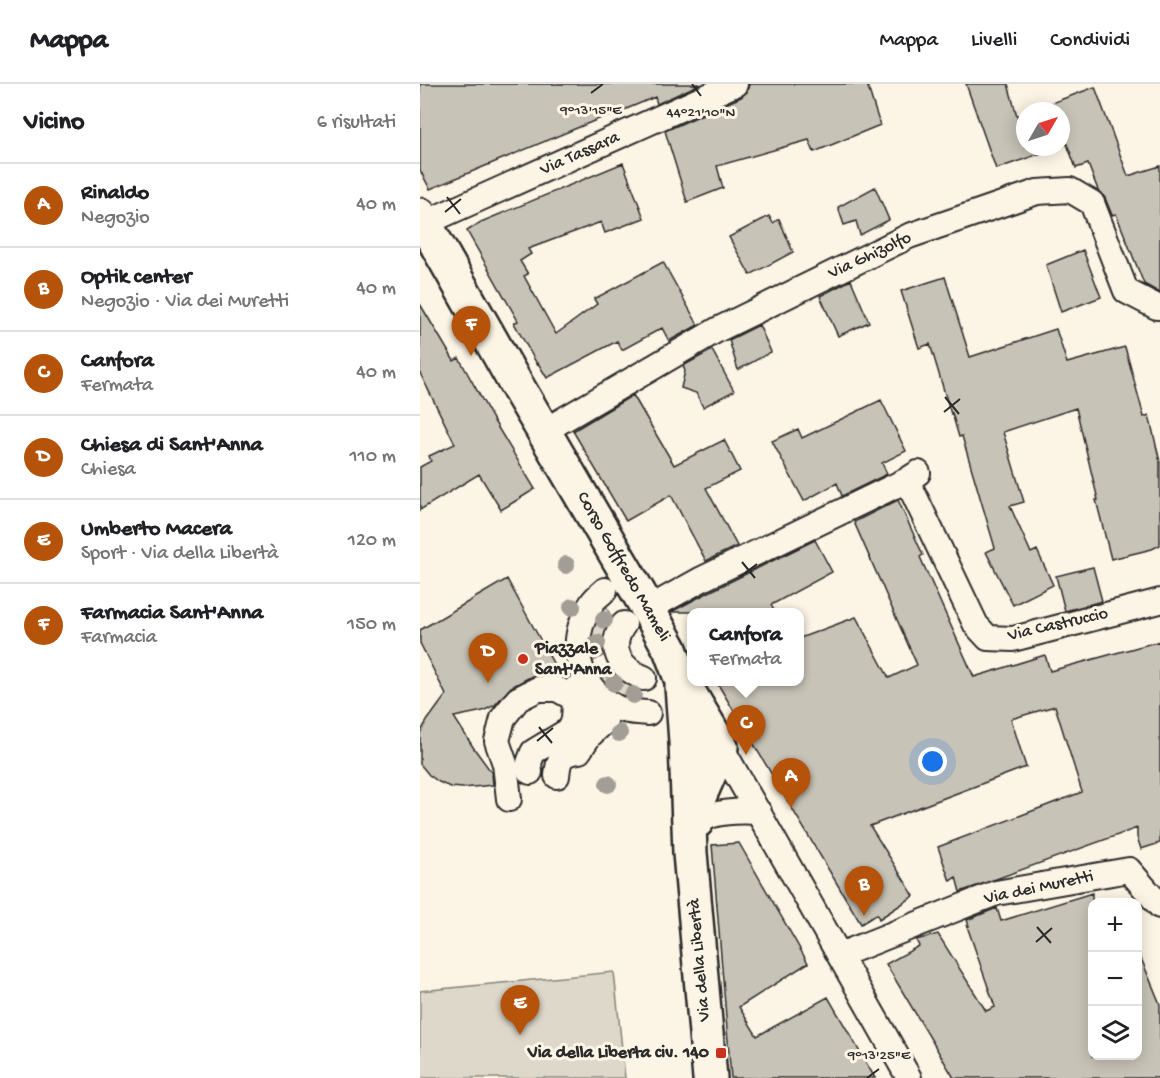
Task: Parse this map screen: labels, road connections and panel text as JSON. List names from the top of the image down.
{
  "streets": {
    "main road": ["Corso Goffredo Mameli", "Via della Libertà"],
    "street": [
      "Via Tassara",
      "Via Ghizolfo",
      "Via Castruccio",
      "Via dei Muretti"
    ]
  },
  "crossings": [
    ["Via Tassara", "Corso Goffredo Mameli"],
    ["Via Ghizolfo", "Corso Goffredo Mameli"],
    ["Corso Goffredo Mameli", "Via Castruccio"],
    ["Corso Goffredo Mameli", "Via dei Muretti"],
    ["Corso Goffredo Mameli", "Via della Libertà"]
  ],
  "places": {
    "other": ["Piazzale Sant'Anna"],
    "transit": ["Via della Liberta civ. 140"]
  },
  "north": "top right",
  "page": {
    "header": "Mappa",
    "nav": ["Mappa", "Livelli", "Condividi"],
    "heading": ["Vicino", "6 risultati"],
    "list": [
      {
        "mark": "A",
        "name": "Rinaldo",
        "note": "Negozio",
        "value": "40 m"
      },
      {
        "mark": "B",
        "name": "Optik center",
        "note": "Negozio · Via dei Muretti",
        "value": "40 m"
      },
      {
        "mark": "C",
        "name": "Canfora",
        "note": "Fermata",
        "value": "40 m"
      },
      {
        "mark": "D",
        "name": "Chiesa di Sant'Anna",
        "note": "Chiesa",
        "value": "110 m"
      },
      {
        "mark": "E",
        "name": "Umberto Macera",
        "note": "Sport · Via della Libertà",
        "value": "120 m"
      },
      {
        "mark": "F",
        "name": "Farmacia Sant'Anna",
        "note": "Farmacia",
        "value": "150 m"
      }
    ],
    "pins": [
      "F",
      "D",
      "C",
      "A",
      "B",
      "E"
    ],
    "popup": ["Canfora", "Fermata"],
    "map_buttons": ["+", "−"]
  },
  "coordinates": ["9°13'15\"E", "44°21'10\"N", "9°13'25\"E"]
}
